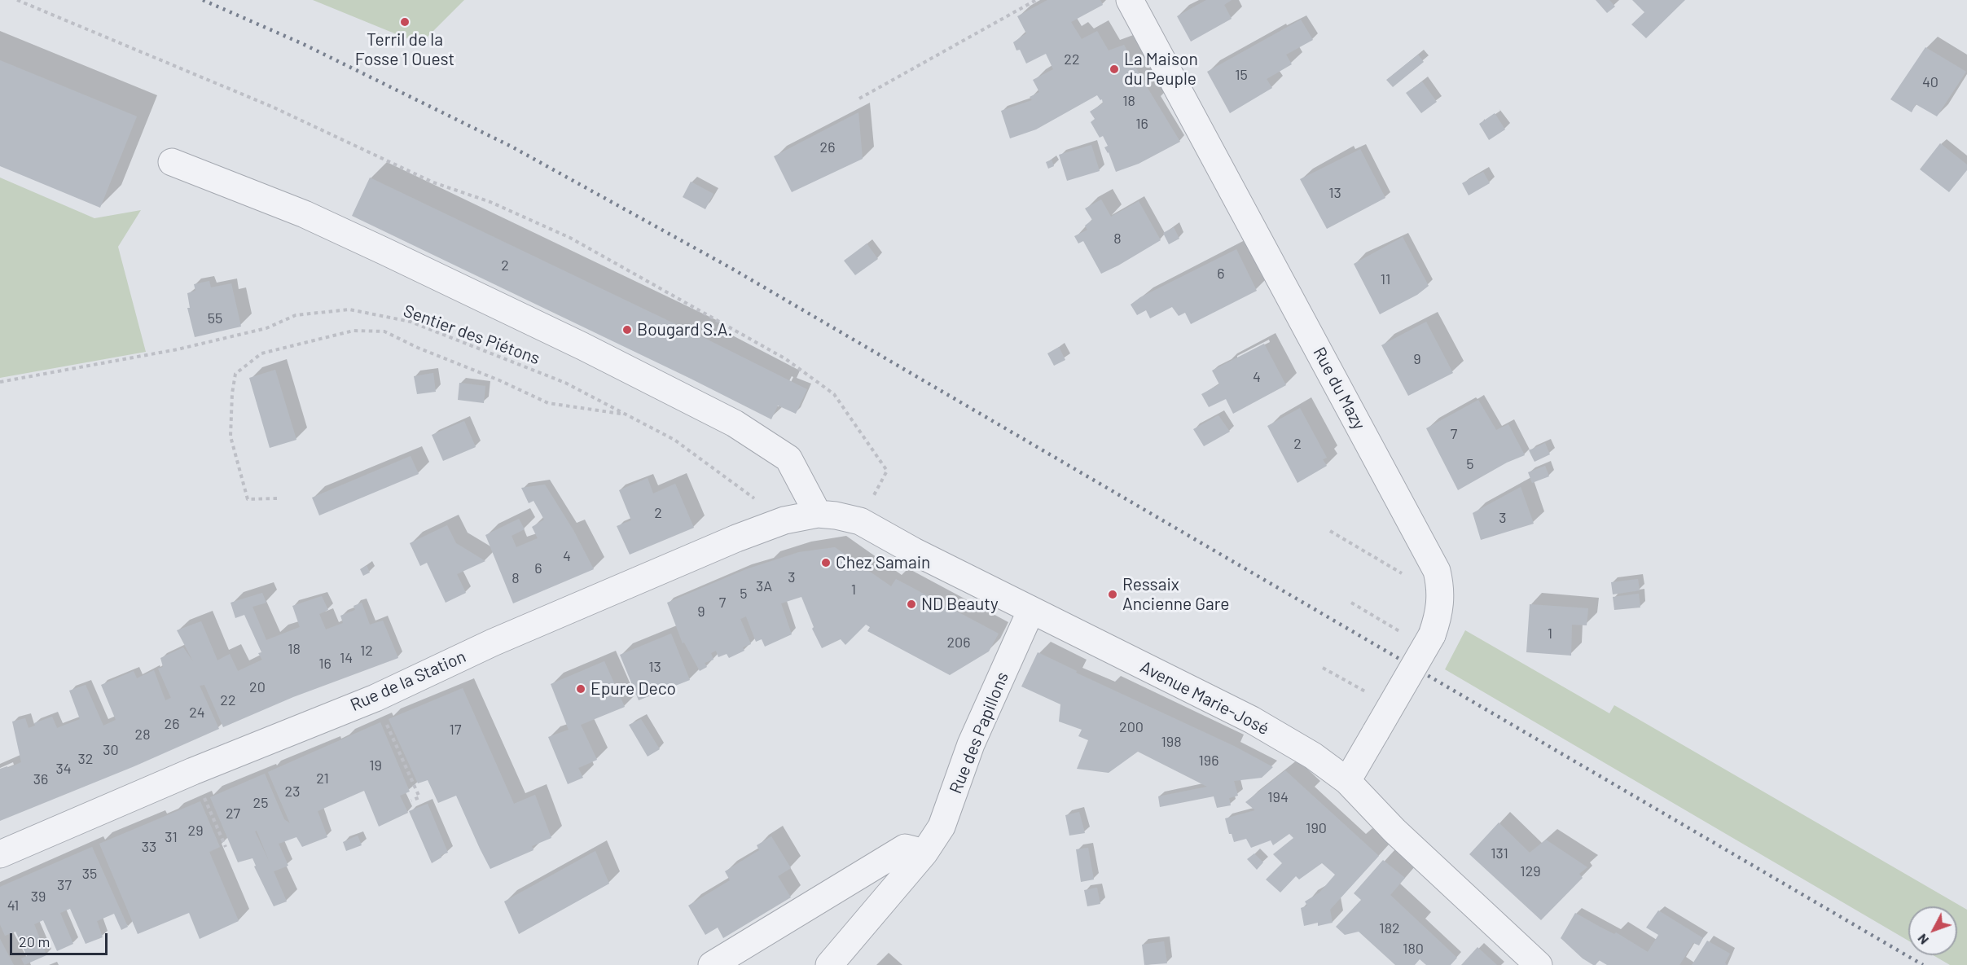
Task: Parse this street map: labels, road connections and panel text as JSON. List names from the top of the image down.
{
  "streets": {
    "street": [
      "Rue du Mazy",
      "Rue de la Station",
      "Avenue Marie-José",
      "Rue des Papillons"
    ],
    "path": ["Sentier des Piétons"]
  },
  "crossings": [
    ["Sentier des Piétons", "Rue de la Station"],
    ["Rue du Mazy", "Avenue Marie-José"],
    ["Rue de la Station", "Avenue Marie-José"],
    ["Avenue Marie-José", "Rue des Papillons"]
  ],
  "places": [
    "Terril de la Fosse 1 Ouest",
    "La Maison du Peuple",
    "Bougard S.A.",
    "Chez Samain",
    "Ressaix Ancienne Gare",
    "ND Beauty",
    "Epure Deco"
  ],
  "house_numbers": [
    "22",
    "15",
    "40",
    "18",
    "16",
    "26",
    "13",
    "8",
    "2",
    "6",
    "11",
    "55",
    "9",
    "4",
    "7",
    "2",
    "5",
    "2",
    "3",
    "4",
    "6",
    "3",
    "8",
    "3A",
    "1",
    "5",
    "7",
    "9",
    "1",
    "206",
    "18",
    "12",
    "14",
    "16",
    "13",
    "20",
    "22",
    "24",
    "26",
    "200",
    "17",
    "28",
    "198",
    "30",
    "32",
    "196",
    "19",
    "34",
    "21",
    "36",
    "23",
    "194",
    "25",
    "27",
    "190",
    "29",
    "31",
    "33",
    "131",
    "129",
    "35",
    "37",
    "39",
    "41",
    "182",
    "180"
  ],
  "scale_bar": "20 m",
  "north": "bottom left"
}
